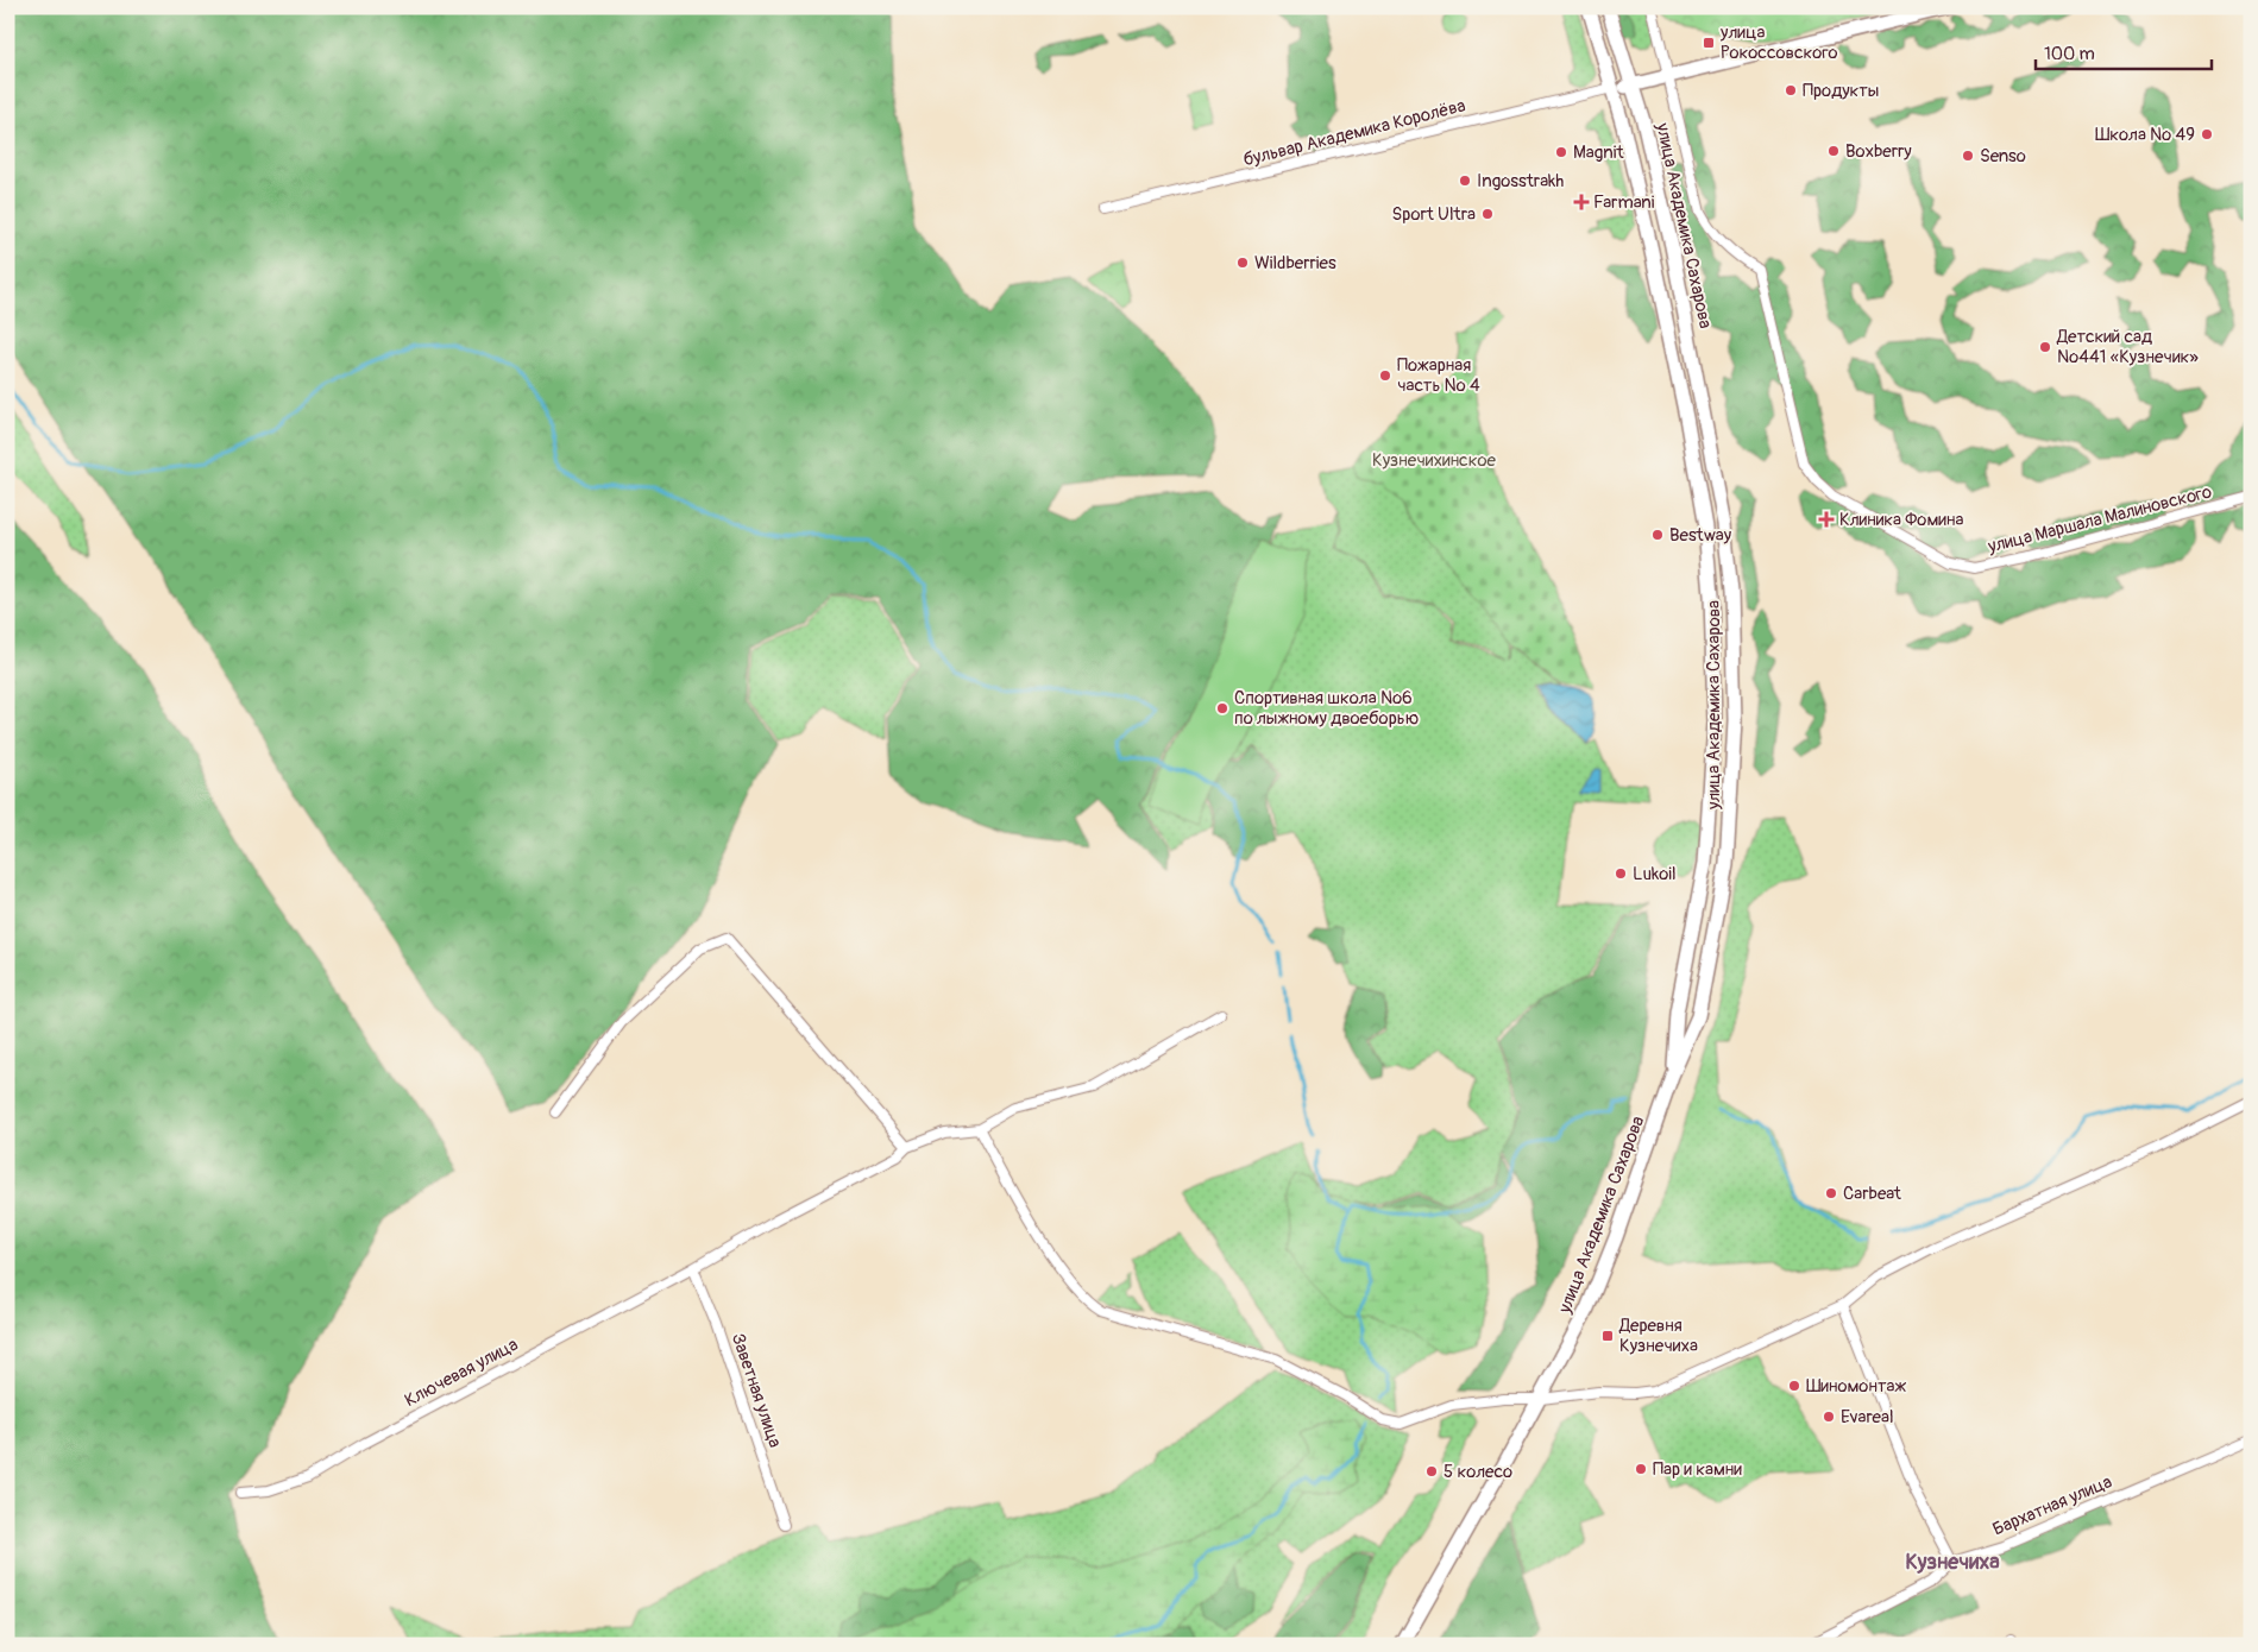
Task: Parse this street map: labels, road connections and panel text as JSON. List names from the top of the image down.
{
  "streets": {
    "main road": ["улица Академика Сахарова"],
    "street": [
      "бульвар Академика Королёва",
      "улица Маршала Малиновского",
      "Ключевая улица",
      "Заветная улица",
      "Бархатная улица"
    ]
  },
  "crossings": [
    ["бульвар Академика Королёва", "улица Академика Сахарова"],
    ["Ключевая улица", "Заветная улица"]
  ],
  "districts": ["Кузнечиха"],
  "parks": ["Кузнечихинское"],
  "places": {
    "transit": ["улица Рокоссовского", "Деревня Кузнечиха"],
    "other": [
      "Продукты",
      "Школа № 49",
      "Boxberry",
      "Magnit",
      "Senso",
      "Ingosstrakh",
      "Sport Ultra",
      "Wildberries",
      "Детский сад №441 «Кузнечик»",
      "Пожарная часть № 4",
      "Bestway",
      "Спортивная школа №6 по лыжному двоеборью",
      "Lukoil",
      "Carbeat",
      "Шиномонтаж",
      "Evareal",
      "Пар и камни",
      "5 колесо"
    ],
    "health": ["Farmani", "Клиника Фомина"]
  },
  "scale_bar": "100 m"
}
